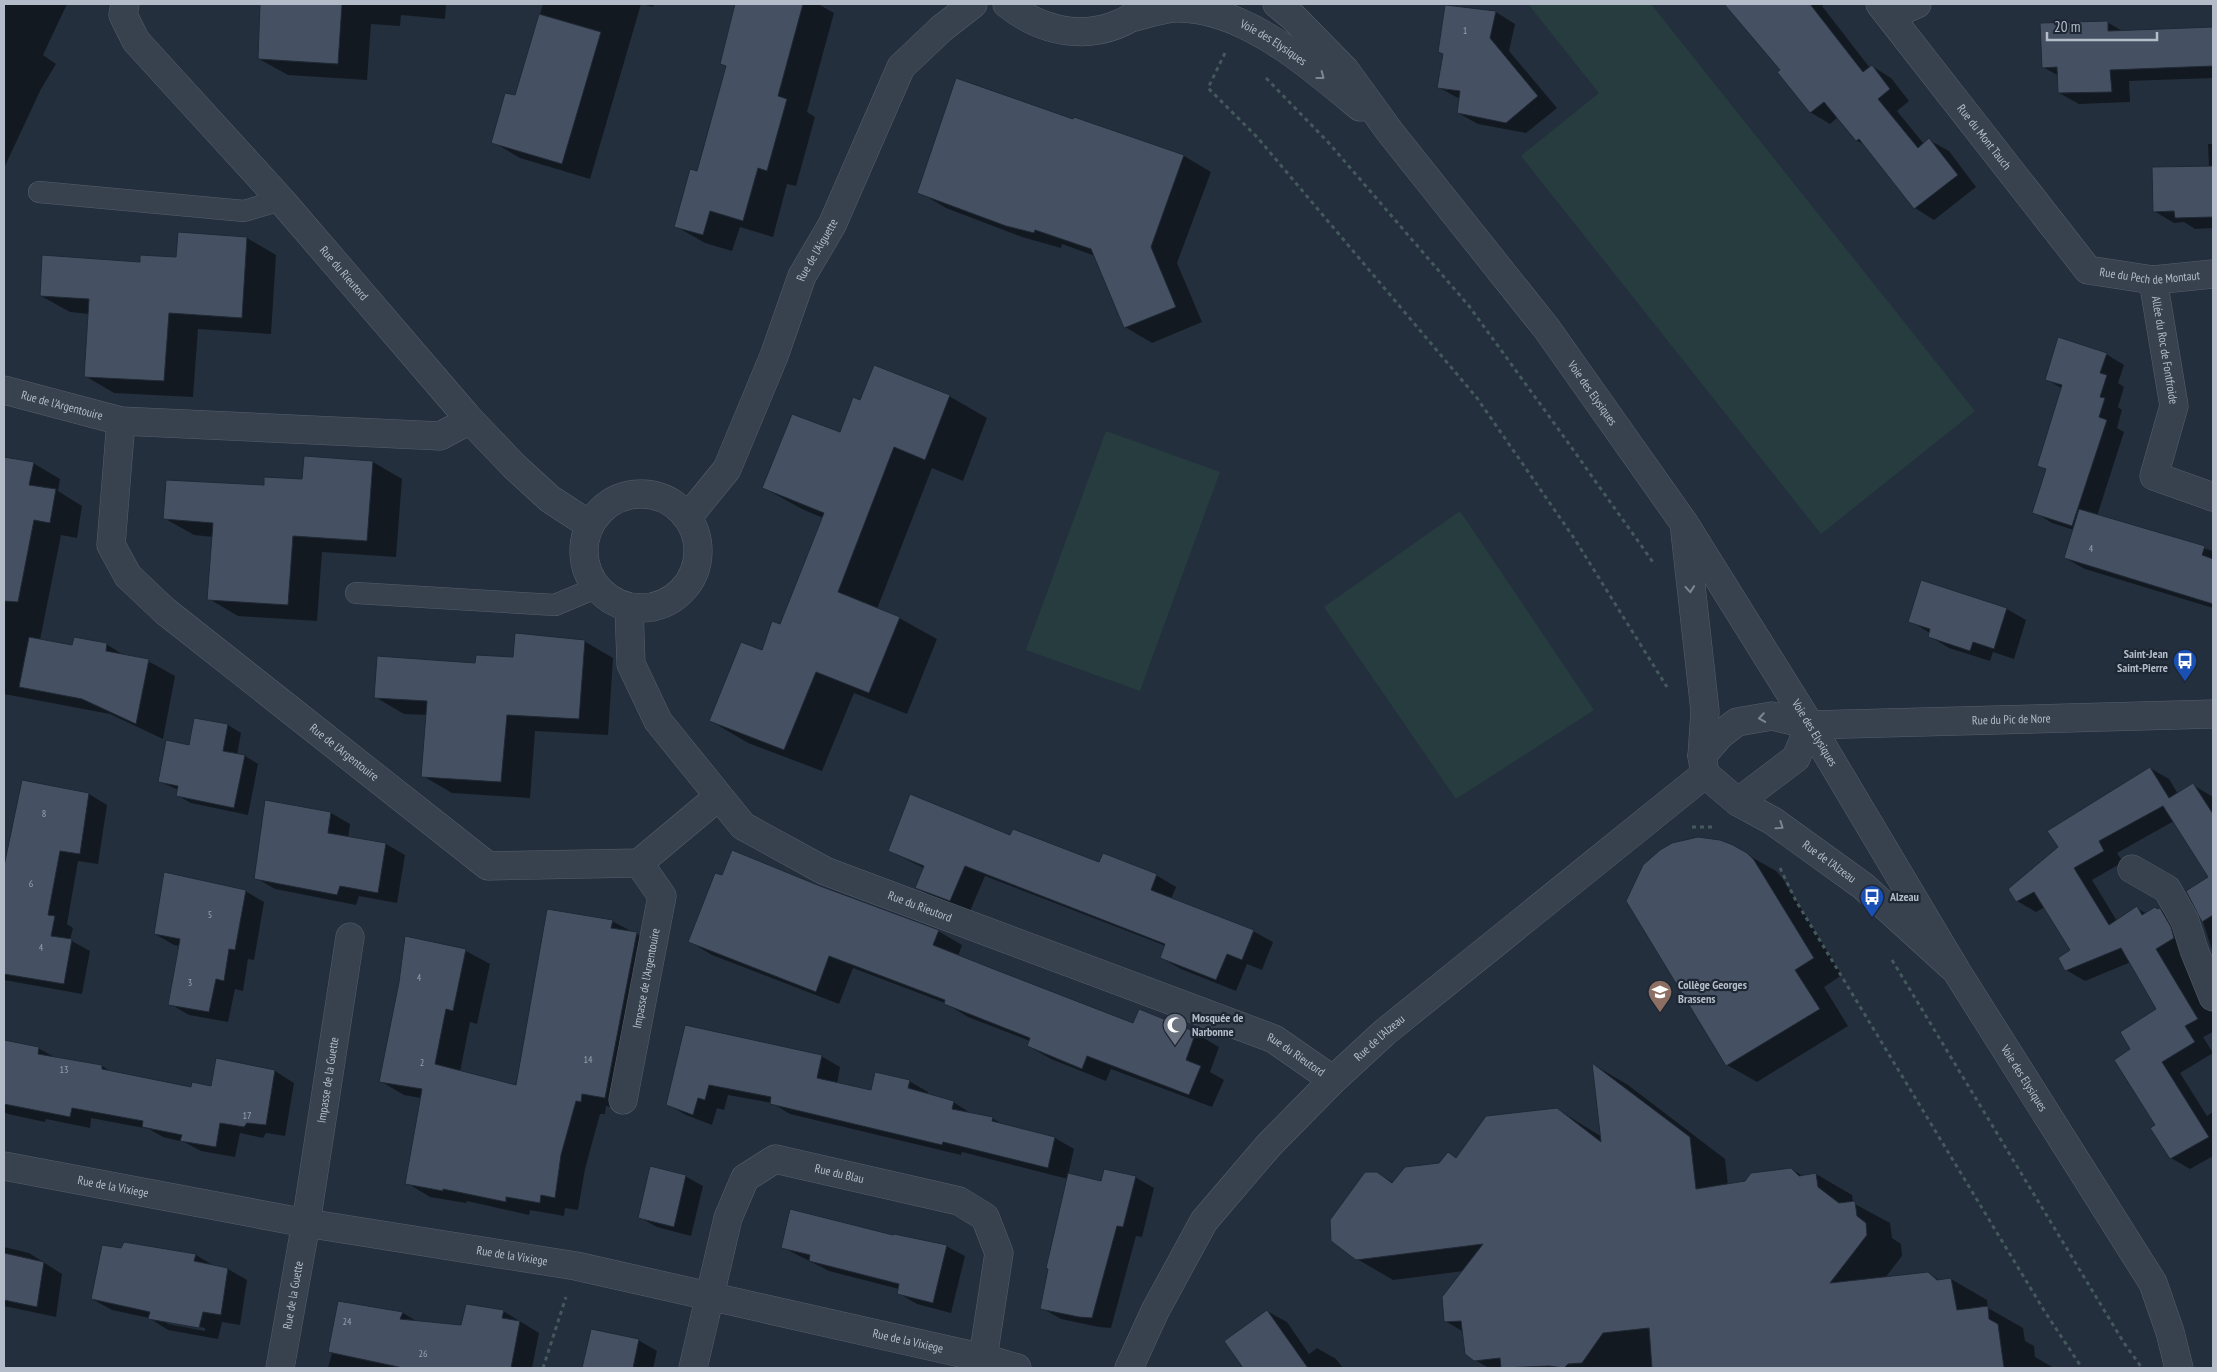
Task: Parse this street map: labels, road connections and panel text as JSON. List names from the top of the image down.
{
  "streets": {
    "street": [
      "Voie des Elysiques",
      "Rue du Mont Tauch",
      "Rue de l'Aiguette",
      "Rue du Pech de Montaut",
      "Rue du Rieutord",
      "Allée du Roc de Fontfroide",
      "Rue de l'Argentouire",
      "Rue du Pic de Nore",
      "Rue de l'Alzeau",
      "Impasse de l'Argentouire",
      "Impasse de la Guette",
      "Rue du Blau",
      "Rue de la Vixiege",
      "Rue de la Guette"
    ]
  },
  "crossings": [
    ["Voie des Elysiques", "Rue du Pic de Nore"],
    ["Voie des Elysiques", "Rue de l'Alzeau"],
    ["Rue du Mont Tauch", "Rue du Pech de Montaut"],
    ["Rue de l'Aiguette", "Rue du Rieutord"],
    ["Rue du Pech de Montaut", "Allée du Roc de Fontfroide"],
    ["Rue du Rieutord", "Rue de l'Argentouire"],
    ["Rue du Rieutord", "Rue de l'Alzeau"],
    ["Rue de l'Argentouire", "Impasse de l'Argentouire"],
    ["Rue du Pic de Nore", "Rue de l'Alzeau"],
    ["Impasse de la Guette", "Rue de la Vixiege"],
    ["Impasse de la Guette", "Rue de la Guette"],
    ["Rue du Blau", "Rue de la Vixiege"],
    ["Rue de la Vixiege", "Rue de la Guette"]
  ],
  "places": {
    "bus stop": ["Saint-Jean Saint-Pierre", "Alzeau"],
    "school or university": ["Collège Georges Brassens"],
    "mosque": ["Mosquée de Narbonne"]
  },
  "house_numbers": [
    "1",
    "4",
    "8",
    "6",
    "5",
    "4",
    "4",
    "3",
    "14",
    "2",
    "13",
    "17",
    "24",
    "26"
  ],
  "scale_bar": "20 m"
}
